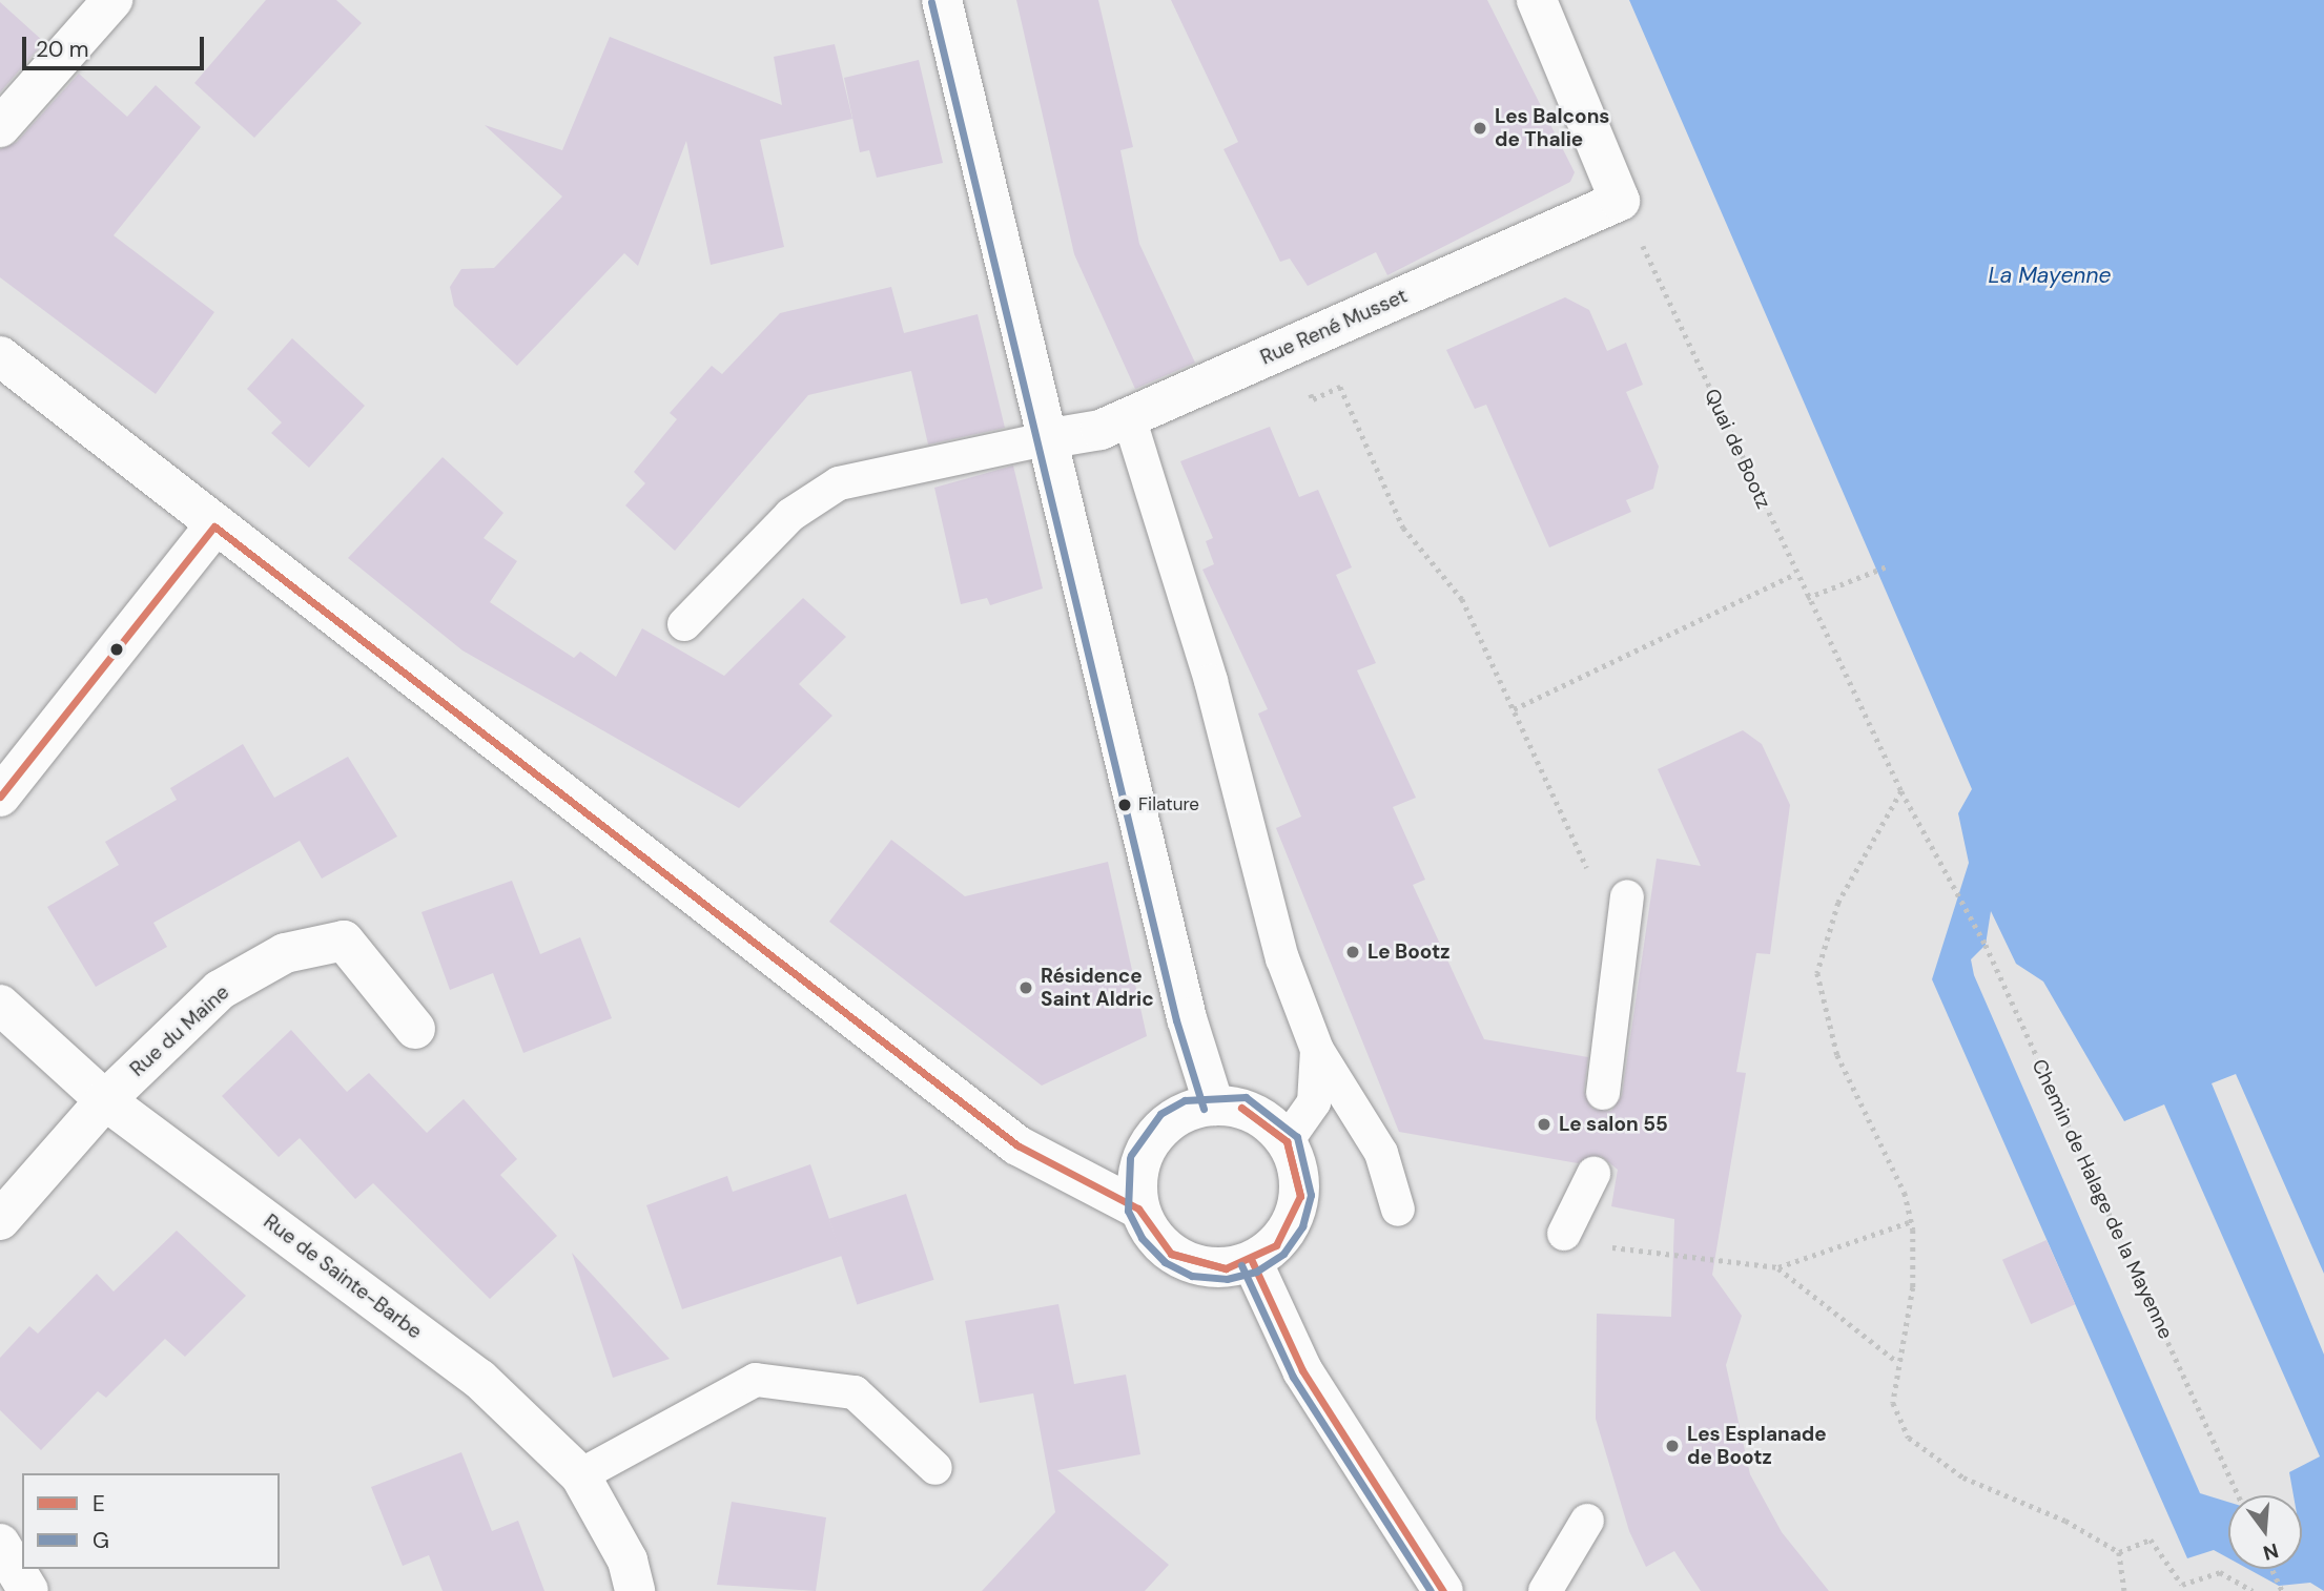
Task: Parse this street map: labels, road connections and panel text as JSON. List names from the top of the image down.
{
  "streets": {
    "street": ["Rue René Musset", "Rue du Maine", "Rue de Sainte-Barbe"],
    "path": ["Quai de Bootz", "Chemin de Halage de la Mayenne"]
  },
  "crossings": [
    ["Rue René Musset", "Quai de Bootz"],
    ["Quai de Bootz", "Chemin de Halage de la Mayenne"],
    ["Rue du Maine", "Rue de Sainte-Barbe"]
  ],
  "water": ["La Mayenne"],
  "places": [
    "Les Balcons de Thalie",
    "Filature",
    "Le Bootz",
    "Résidence Saint Aldric",
    "Le salon 55",
    "Les Esplanade de Bootz"
  ],
  "lines": ["transit line G", "transit line E"],
  "legend": ["E", "G"],
  "scale_bar": "20 m",
  "north": "bottom"
}
